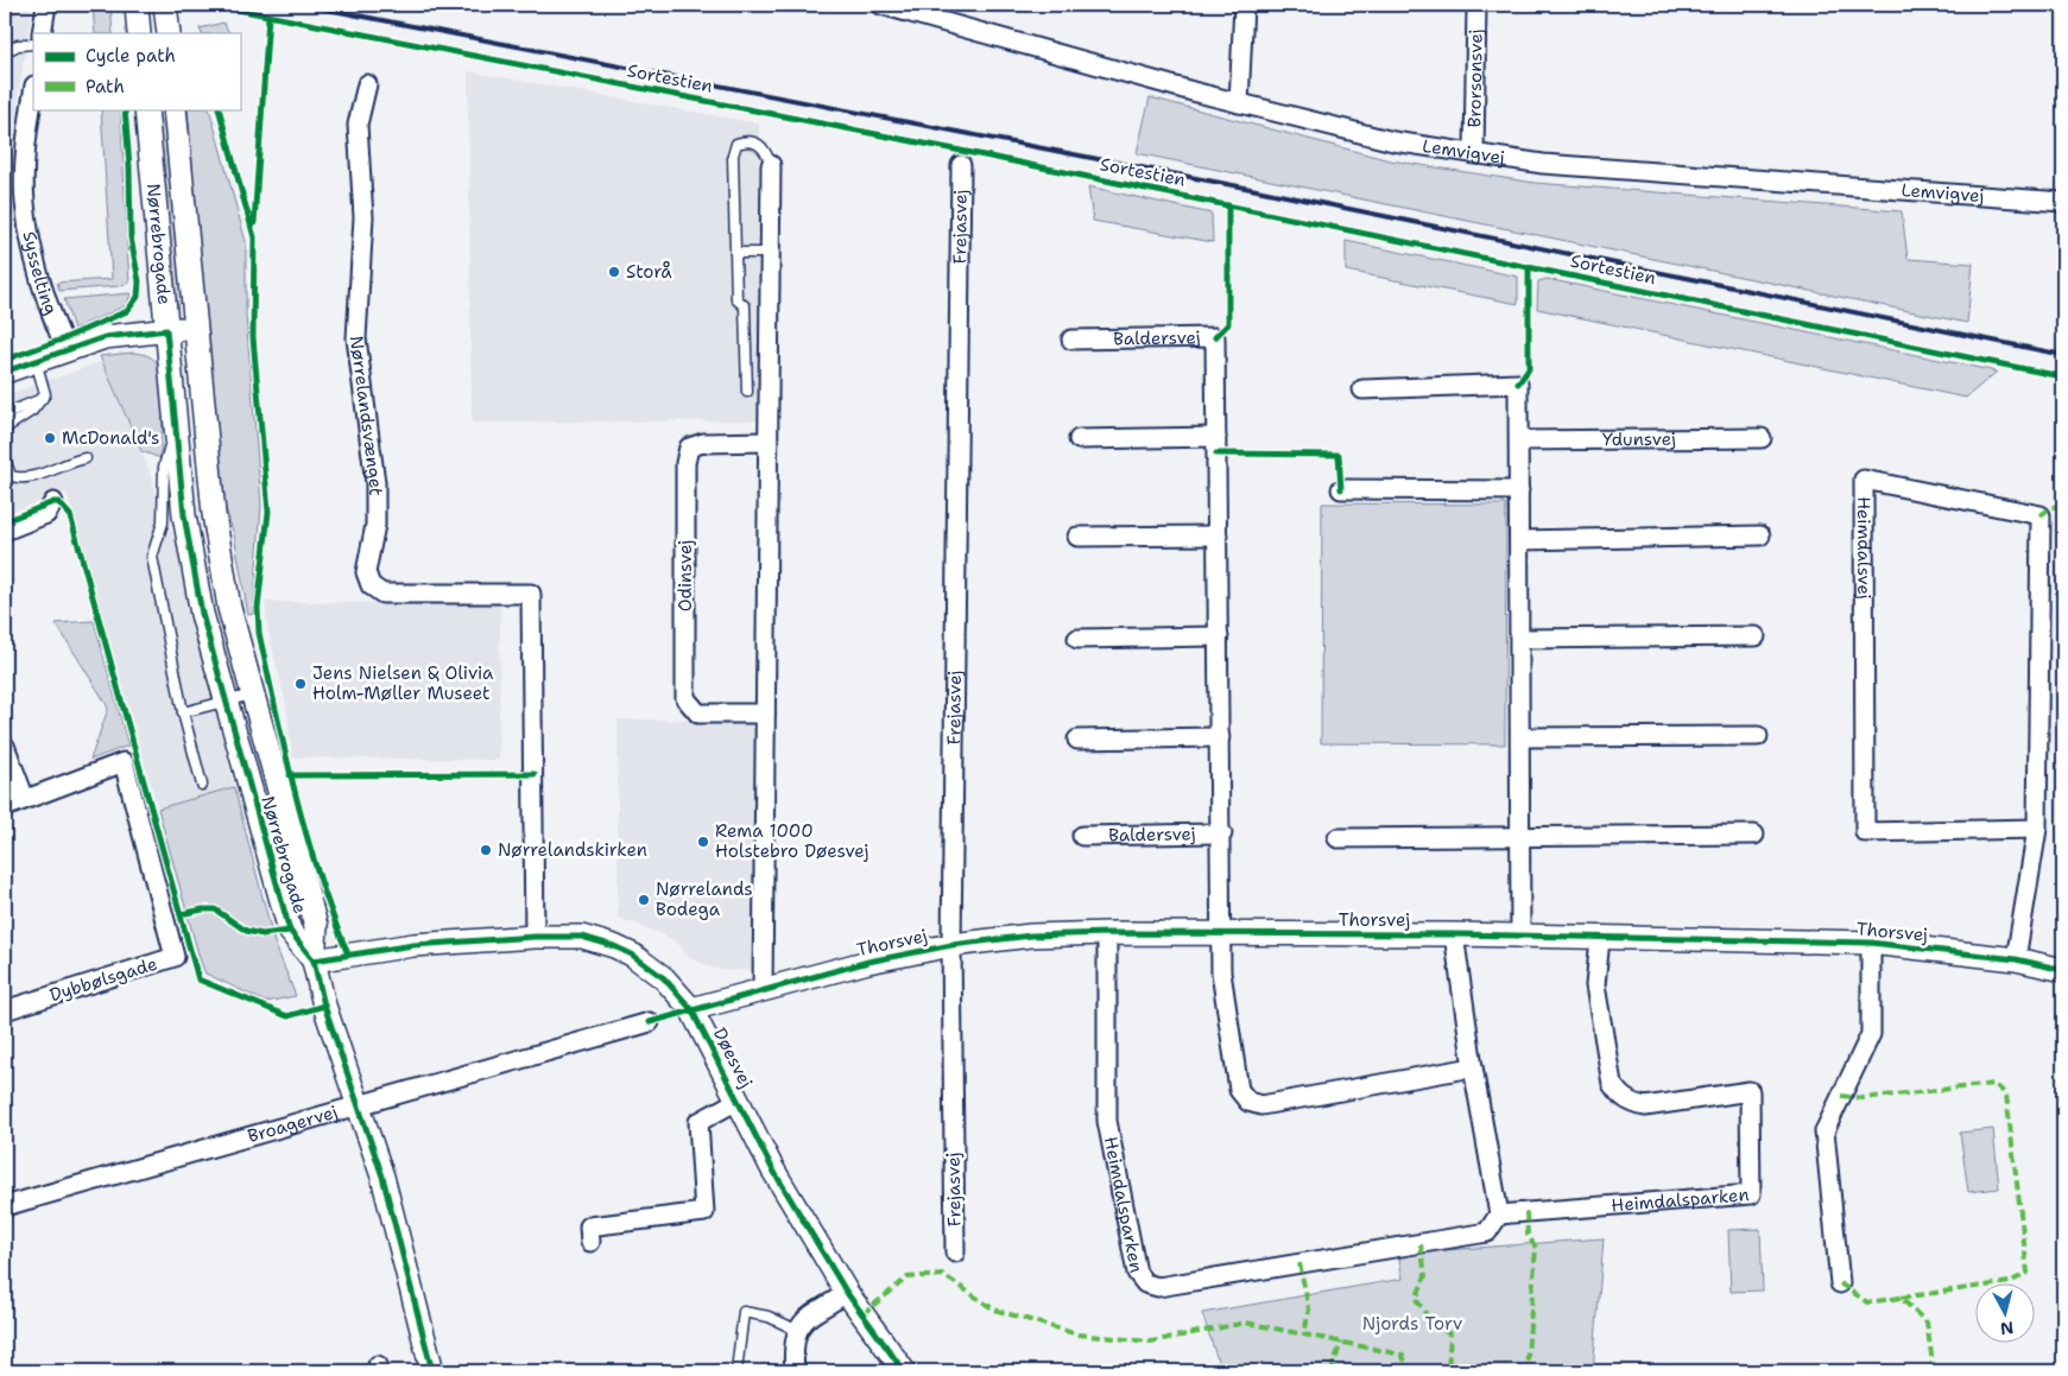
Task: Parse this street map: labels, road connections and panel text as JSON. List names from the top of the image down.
{
  "streets": {
    "street": [
      "Brorsonsvej",
      "Lemvigvej",
      "Frejasvej",
      "Nørrebrogade",
      "Sysselting",
      "Baldersvej",
      "Nørrelandsvænget",
      "Ydunsvej",
      "Heimdalsvej",
      "Odinsvej",
      "Thorsvej",
      "Dybbølsgade",
      "Døesvej",
      "Broagervej",
      "Heimdalsparken"
    ],
    "cycle path": ["Sortestien"]
  },
  "crossings": [
    ["Brorsonsvej", "Lemvigvej"],
    ["Frejasvej", "Thorsvej"],
    ["Nørrebrogade", "Døesvej"],
    ["Nørrebrogade", "Broagervej"],
    ["Baldersvej", "Thorsvej"],
    ["Nørrelandsvænget", "Døesvej"],
    ["Heimdalsvej", "Thorsvej"],
    ["Thorsvej", "Døesvej"],
    ["Thorsvej", "Heimdalsparken"]
  ],
  "parks": ["Njords Torv"],
  "places": [
    "Storå",
    "McDonald's",
    "Jens Nielsen & Olivia Holm-Møller Museet",
    "Rema 1000 Holstebro Døesvej",
    "Nørrelandskirken",
    "Nørrelands Bodega"
  ],
  "legend": ["Cycle path", "Path"],
  "north": "bottom"
}
